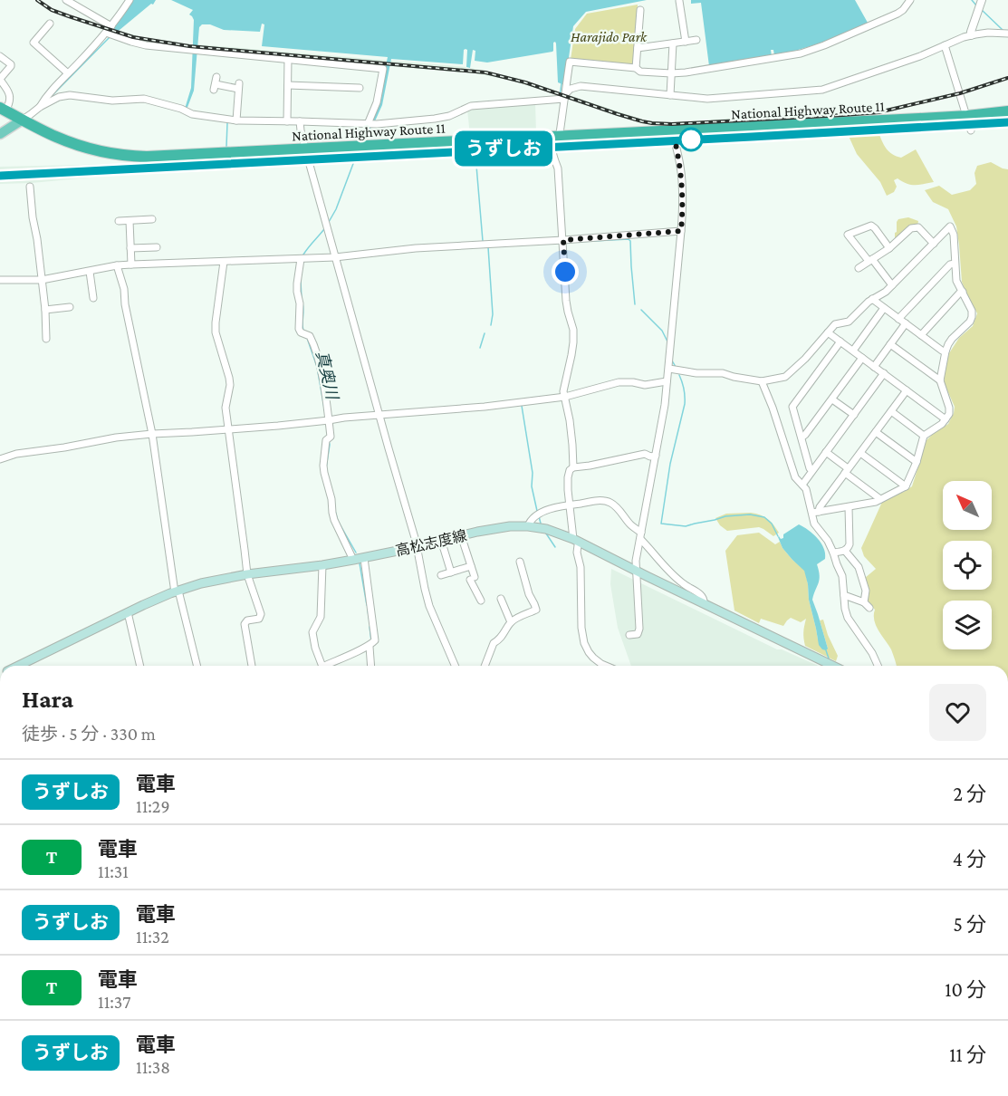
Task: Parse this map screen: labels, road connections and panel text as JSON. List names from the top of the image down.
{
  "streets": {
    "highway": ["National Highway Route 11"],
    "main road": ["高松志度線"]
  },
  "water": ["真奥川"],
  "parks": ["Harajido Park"],
  "north": "top left",
  "page": {
    "on_map": "うずしお",
    "heading": ["Hara", "徒歩 · 5 分 · 330 m"],
    "list": [
      {
        "mark": "うずしお",
        "name": "電車",
        "note": "11:29",
        "value": "2 分"
      },
      {
        "mark": "T",
        "name": "電車",
        "note": "11:31",
        "value": "4 分"
      },
      {
        "mark": "うずしお",
        "name": "電車",
        "note": "11:32",
        "value": "5 分"
      },
      {
        "mark": "T",
        "name": "電車",
        "note": "11:37",
        "value": "10 分"
      },
      {
        "mark": "うずしお",
        "name": "電車",
        "note": "11:38",
        "value": "11 分"
      }
    ]
  }
}
